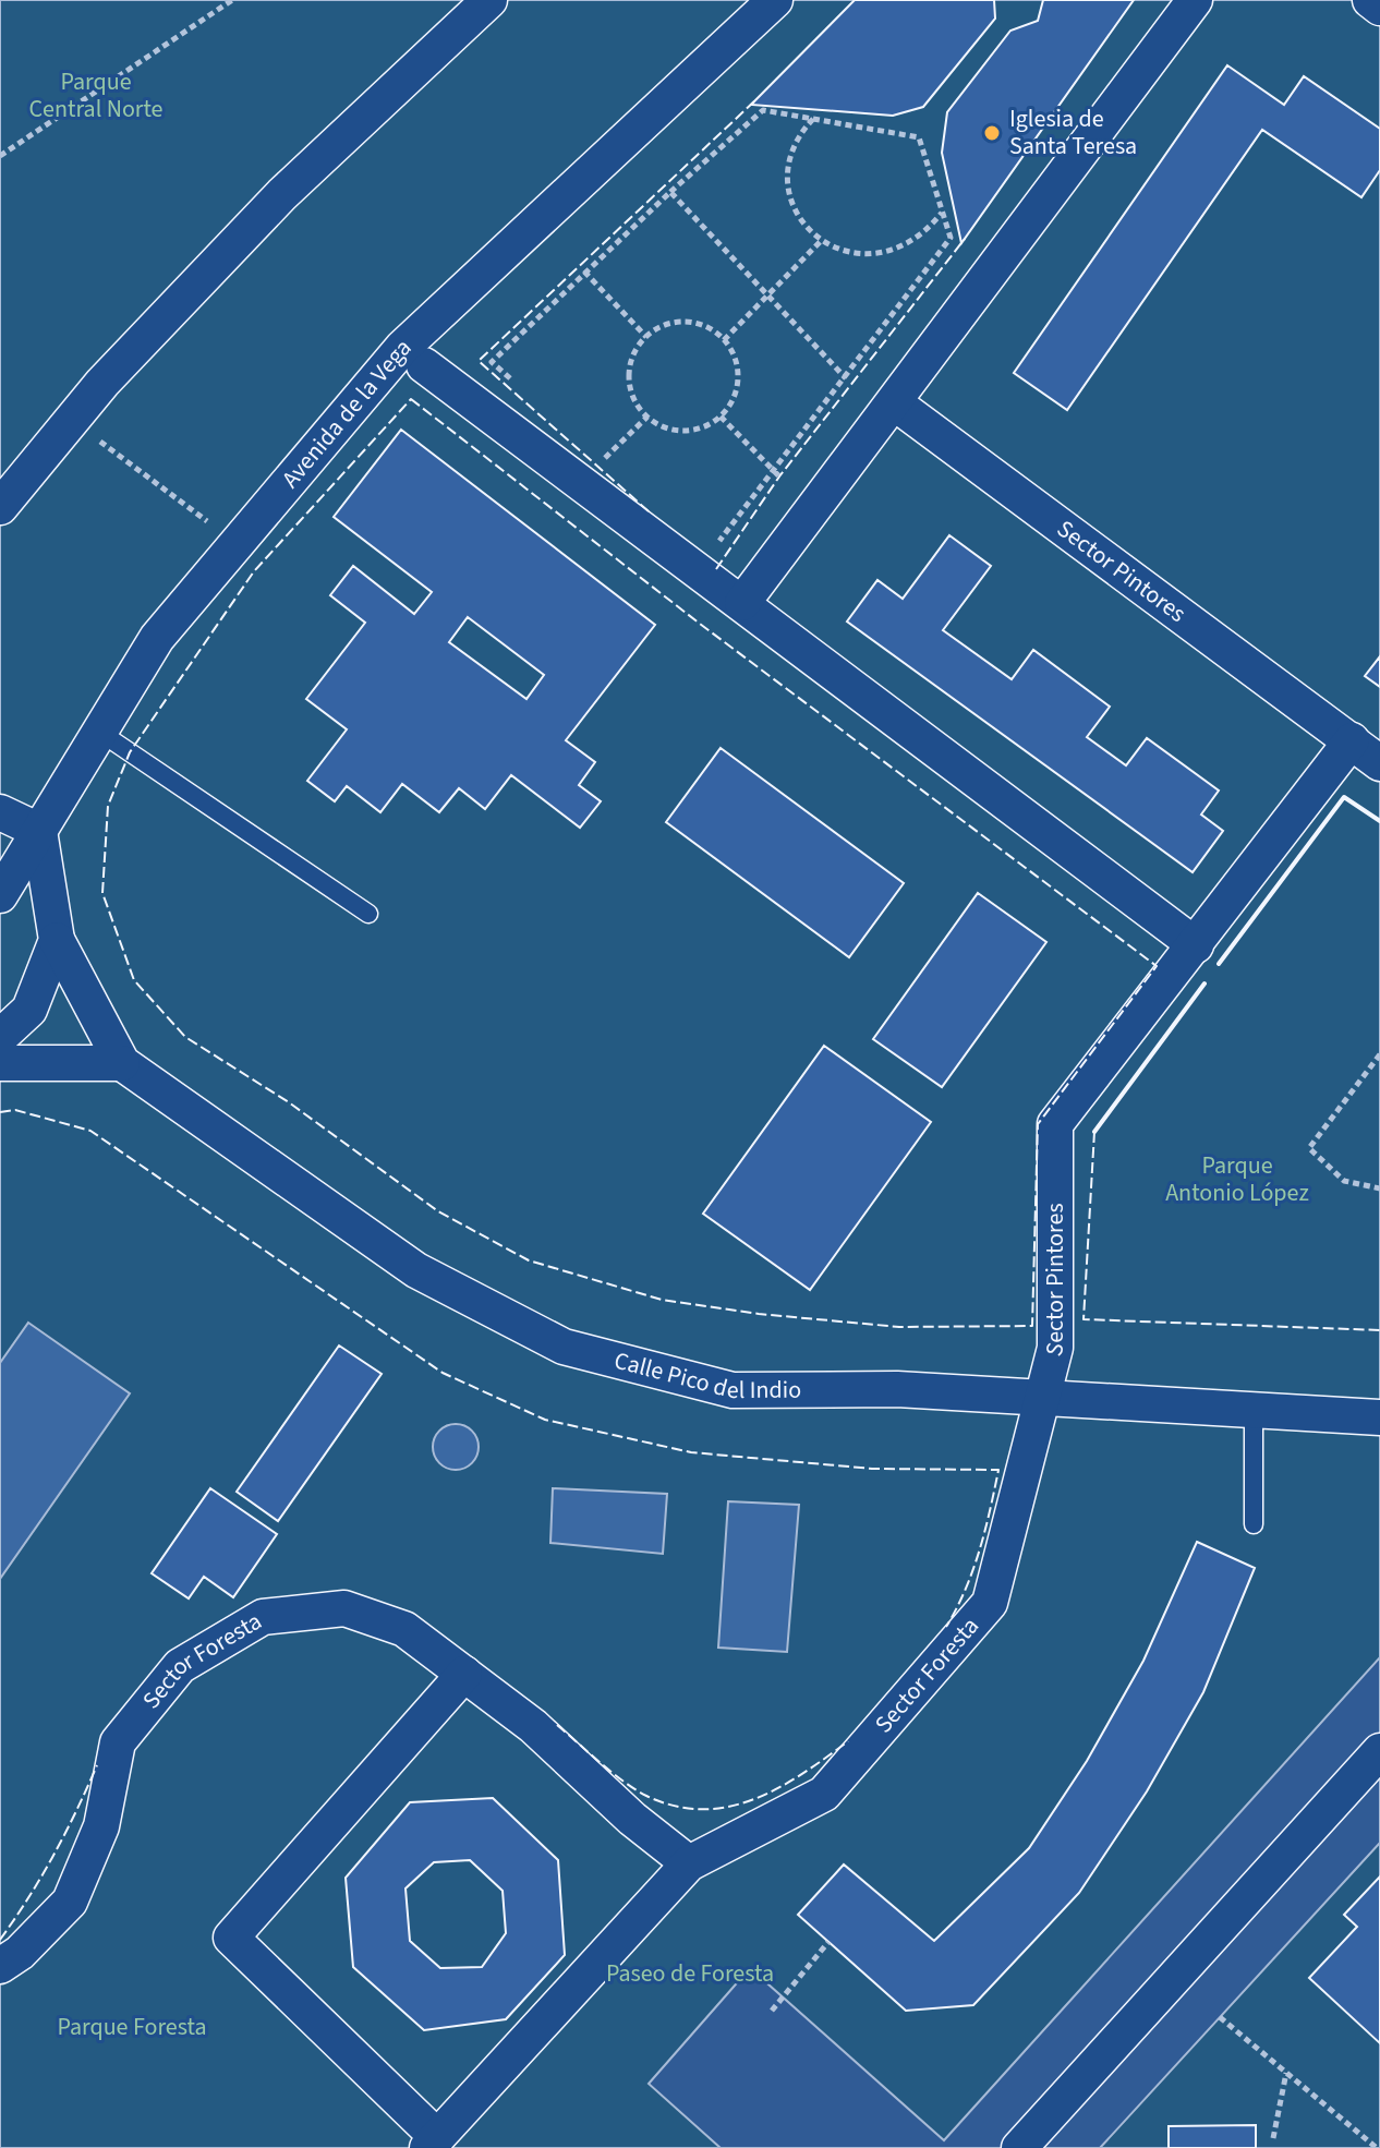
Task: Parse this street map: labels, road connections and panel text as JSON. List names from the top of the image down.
{
  "streets": {
    "street": [
      "Avenida de la Vega",
      "Sector Pintores",
      "Calle Pico del Indio",
      "Sector Foresta"
    ]
  },
  "crossings": [
    ["Sector Pintores", "Calle Pico del Indio"],
    ["Sector Pintores", "Sector Foresta"],
    ["Calle Pico del Indio", "Sector Foresta"]
  ],
  "parks": [
    "Parque Central Norte",
    "Parque Antonio López",
    "Paseo de Foresta",
    "Parque Foresta"
  ],
  "places": ["Iglesia de Santa Teresa"]
}
